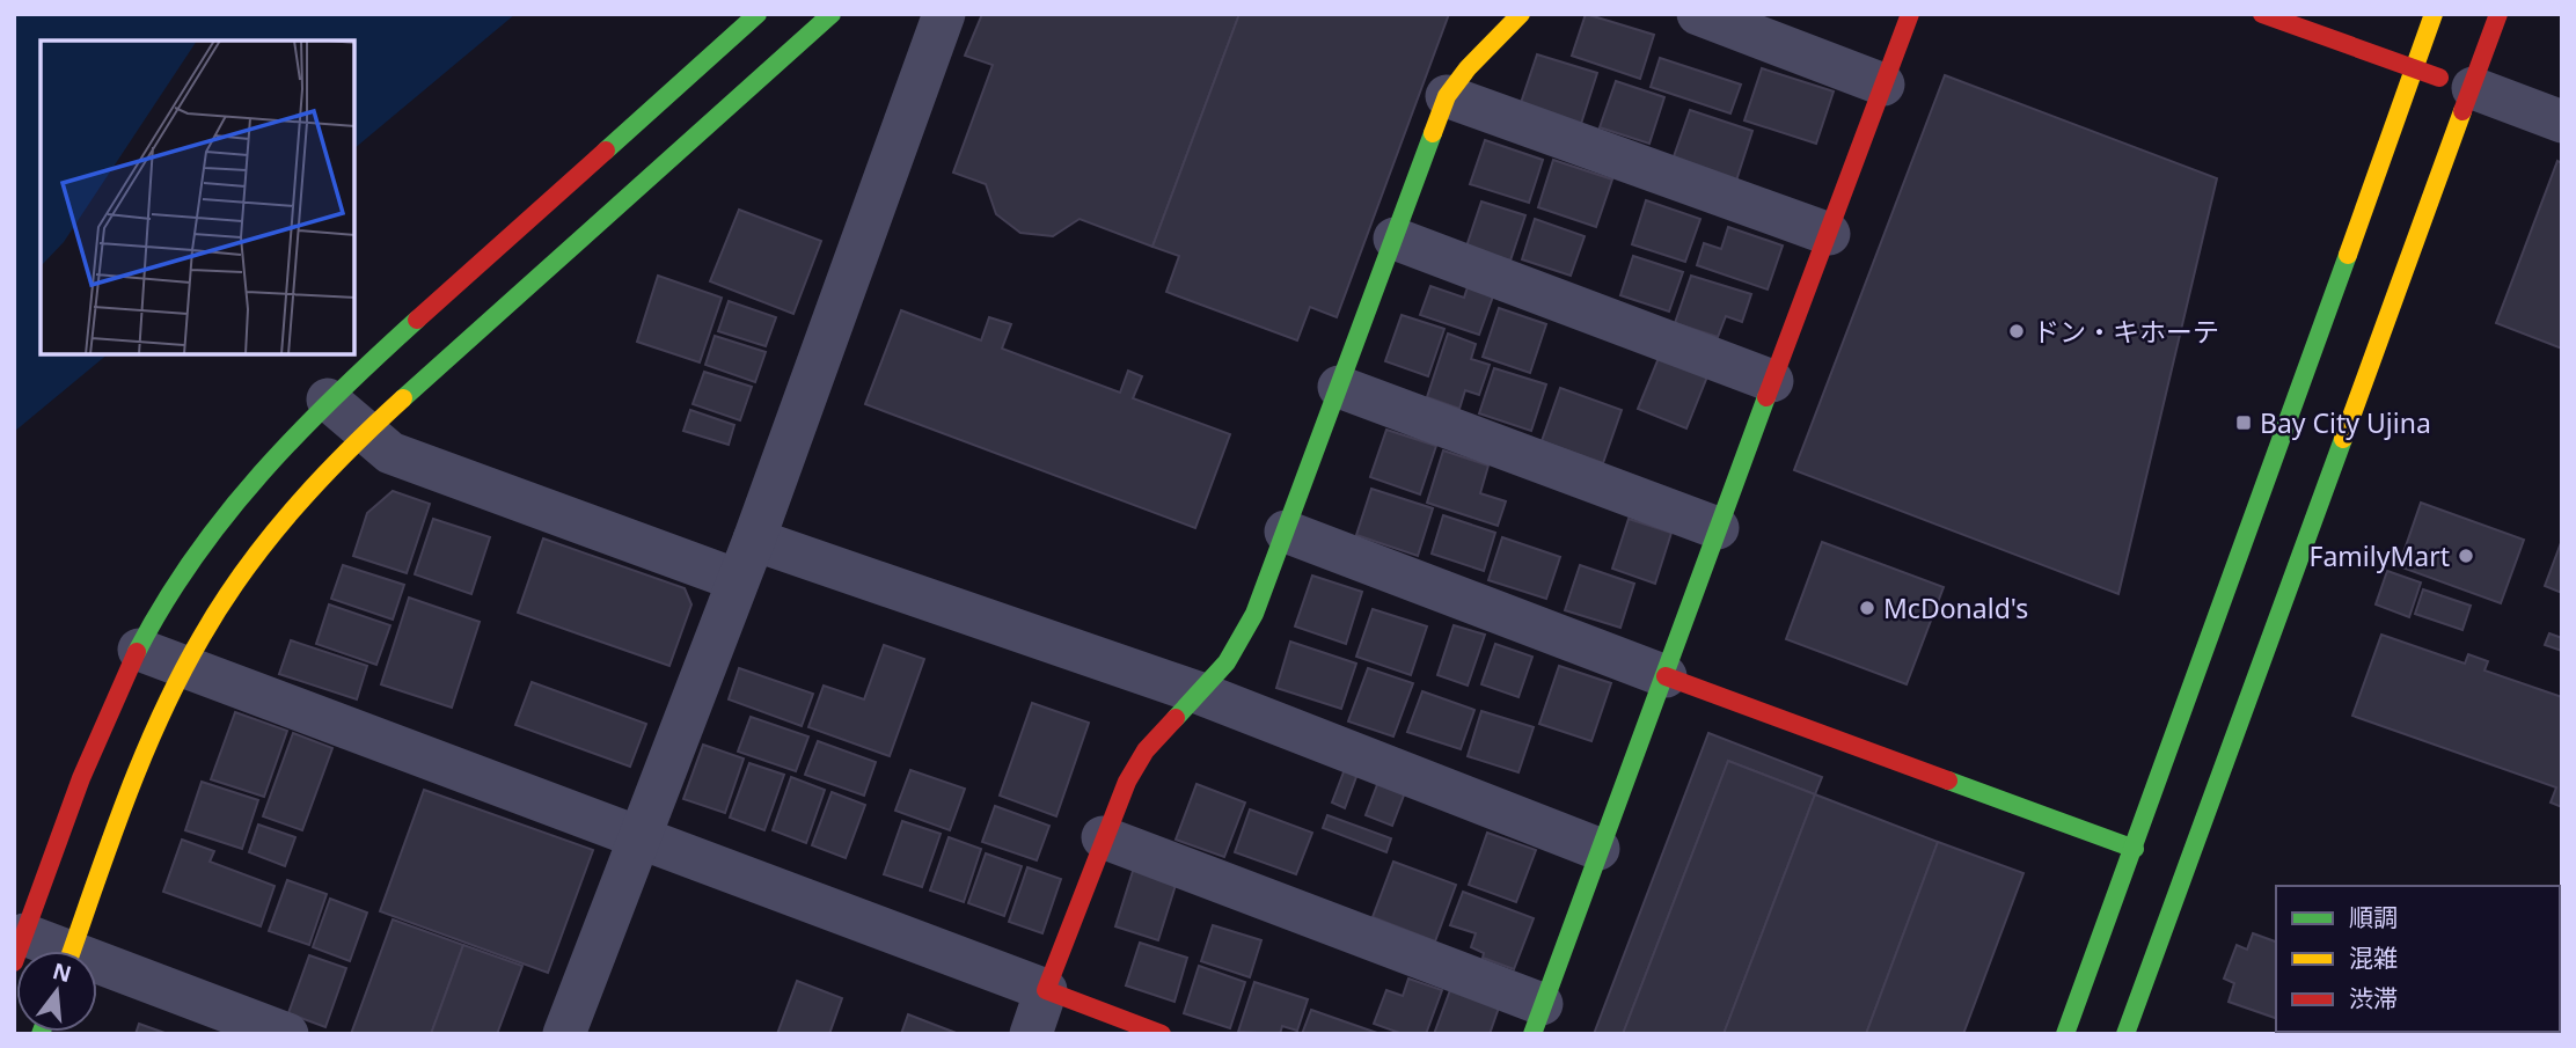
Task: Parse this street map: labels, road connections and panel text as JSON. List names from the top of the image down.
{
  "places": {
    "other": ["ドン・キホーテ", "FamilyMart", "McDonald's"],
    "transit": ["Bay City Ujina"]
  },
  "legend": ["順調", "混雑", "渋滞"],
  "north": "top"
}
